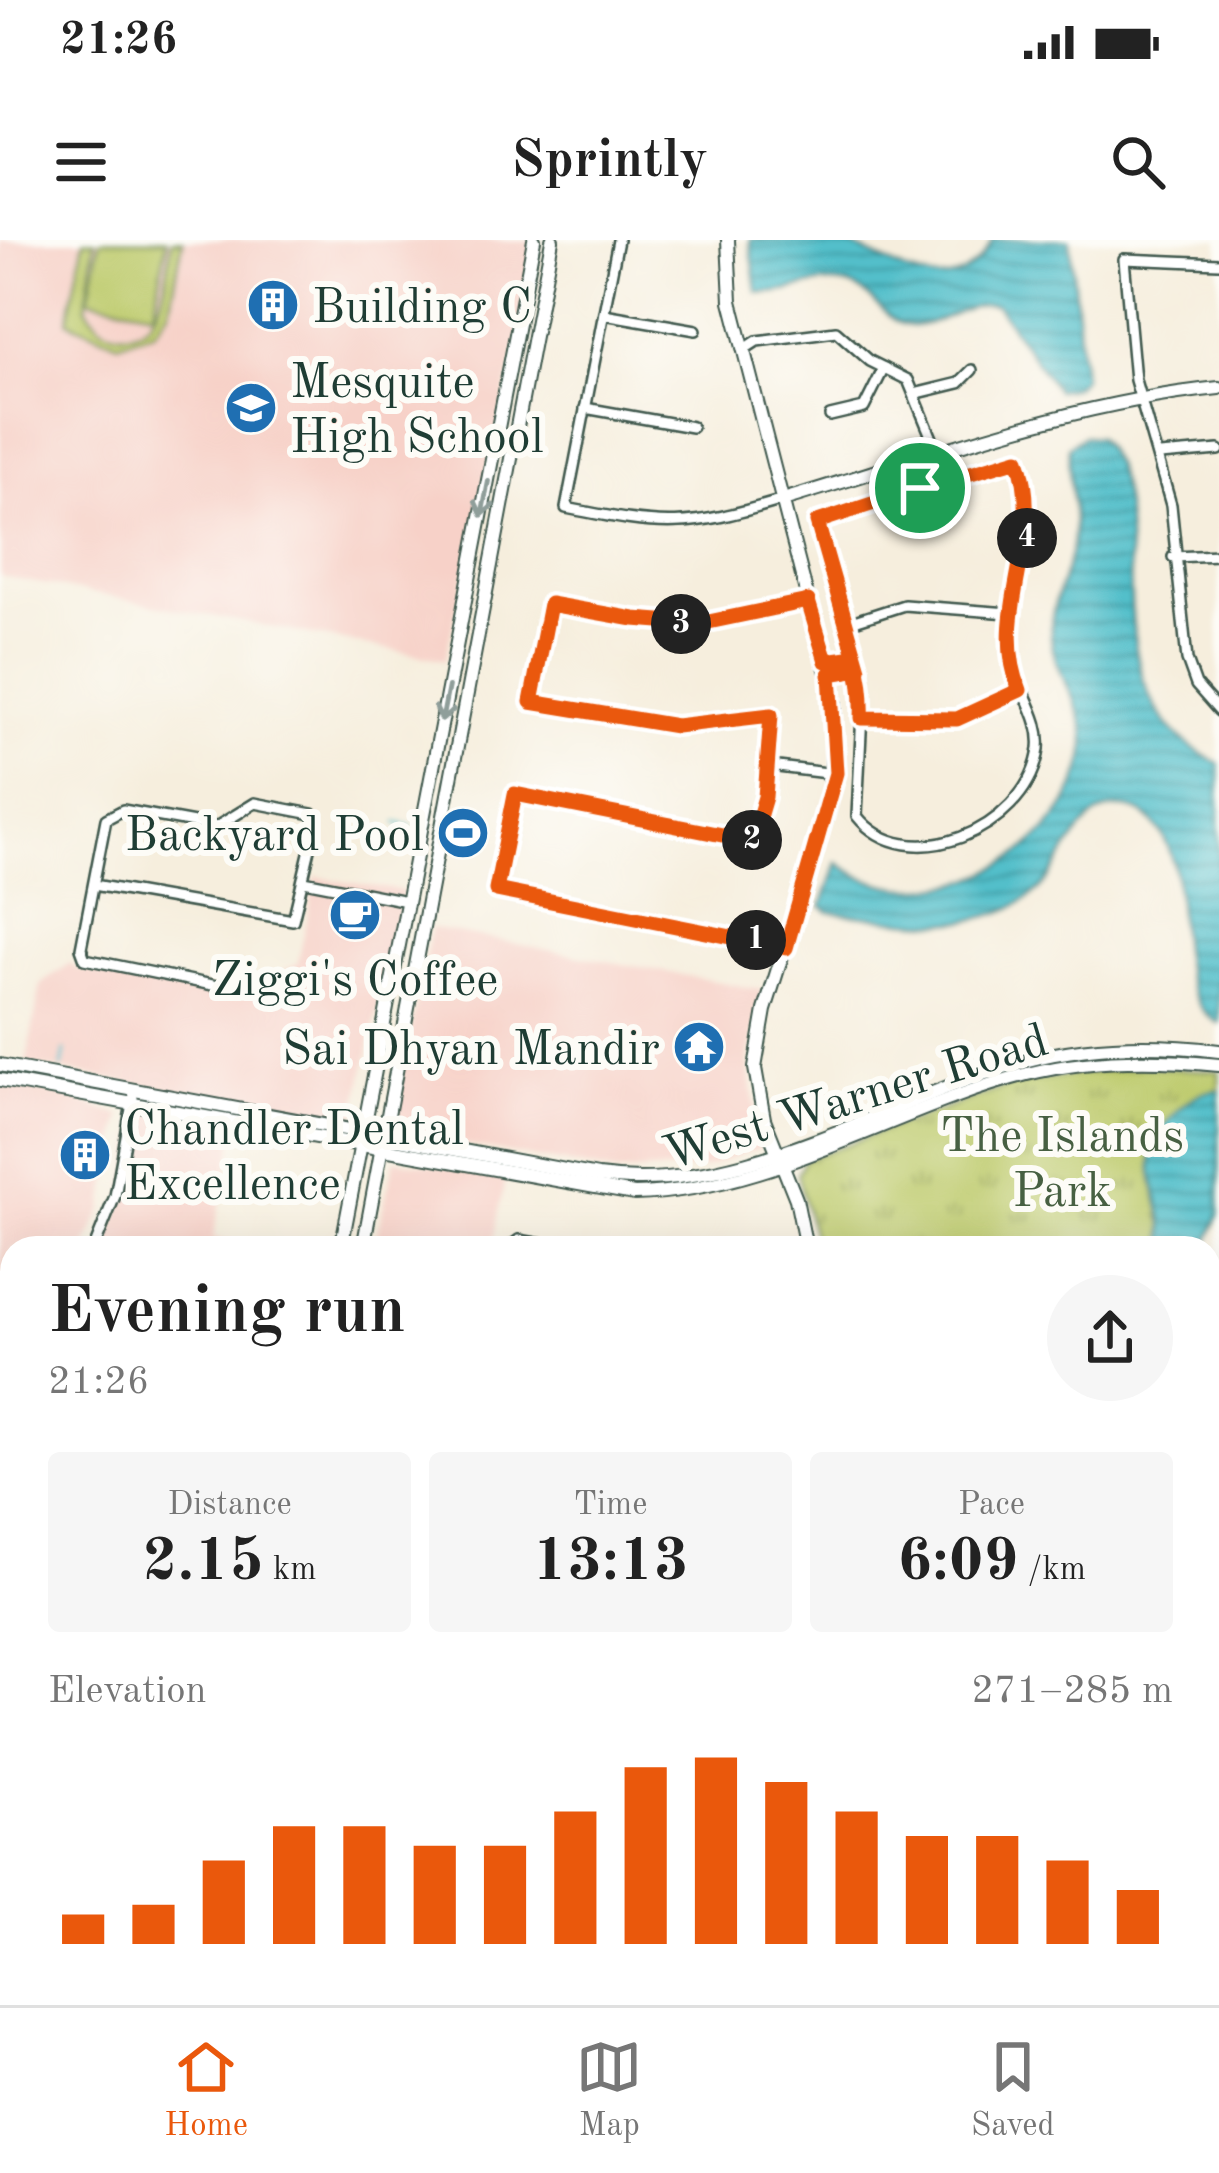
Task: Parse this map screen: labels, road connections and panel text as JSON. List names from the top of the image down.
{
  "streets": {
    "main road": ["West Warner Road"]
  },
  "parks": ["The Islands Park"],
  "places": {
    "building": ["Building C", "Chandler Dental Excellence"],
    "school or university": ["Mesquite High School"],
    "sports": ["Backyard Pool"],
    "cafe": ["Ziggi's Coffee"],
    "temple": ["Sai Dhyan Mandir"]
  },
  "page": {
    "status": "21:26",
    "header": "Sprintly",
    "pins": [
      "4",
      "3",
      "2",
      "1"
    ],
    "heading": ["Evening run", "21:26"],
    "stats": [
      ["Distance", "2.15 km"],
      ["Time", "13:13"],
      ["Pace", "6:09 /km"]
    ],
    "chart": ["Elevation", "271–285 m"],
    "tabs": ["Home", "Map", "Saved"]
  }
}
